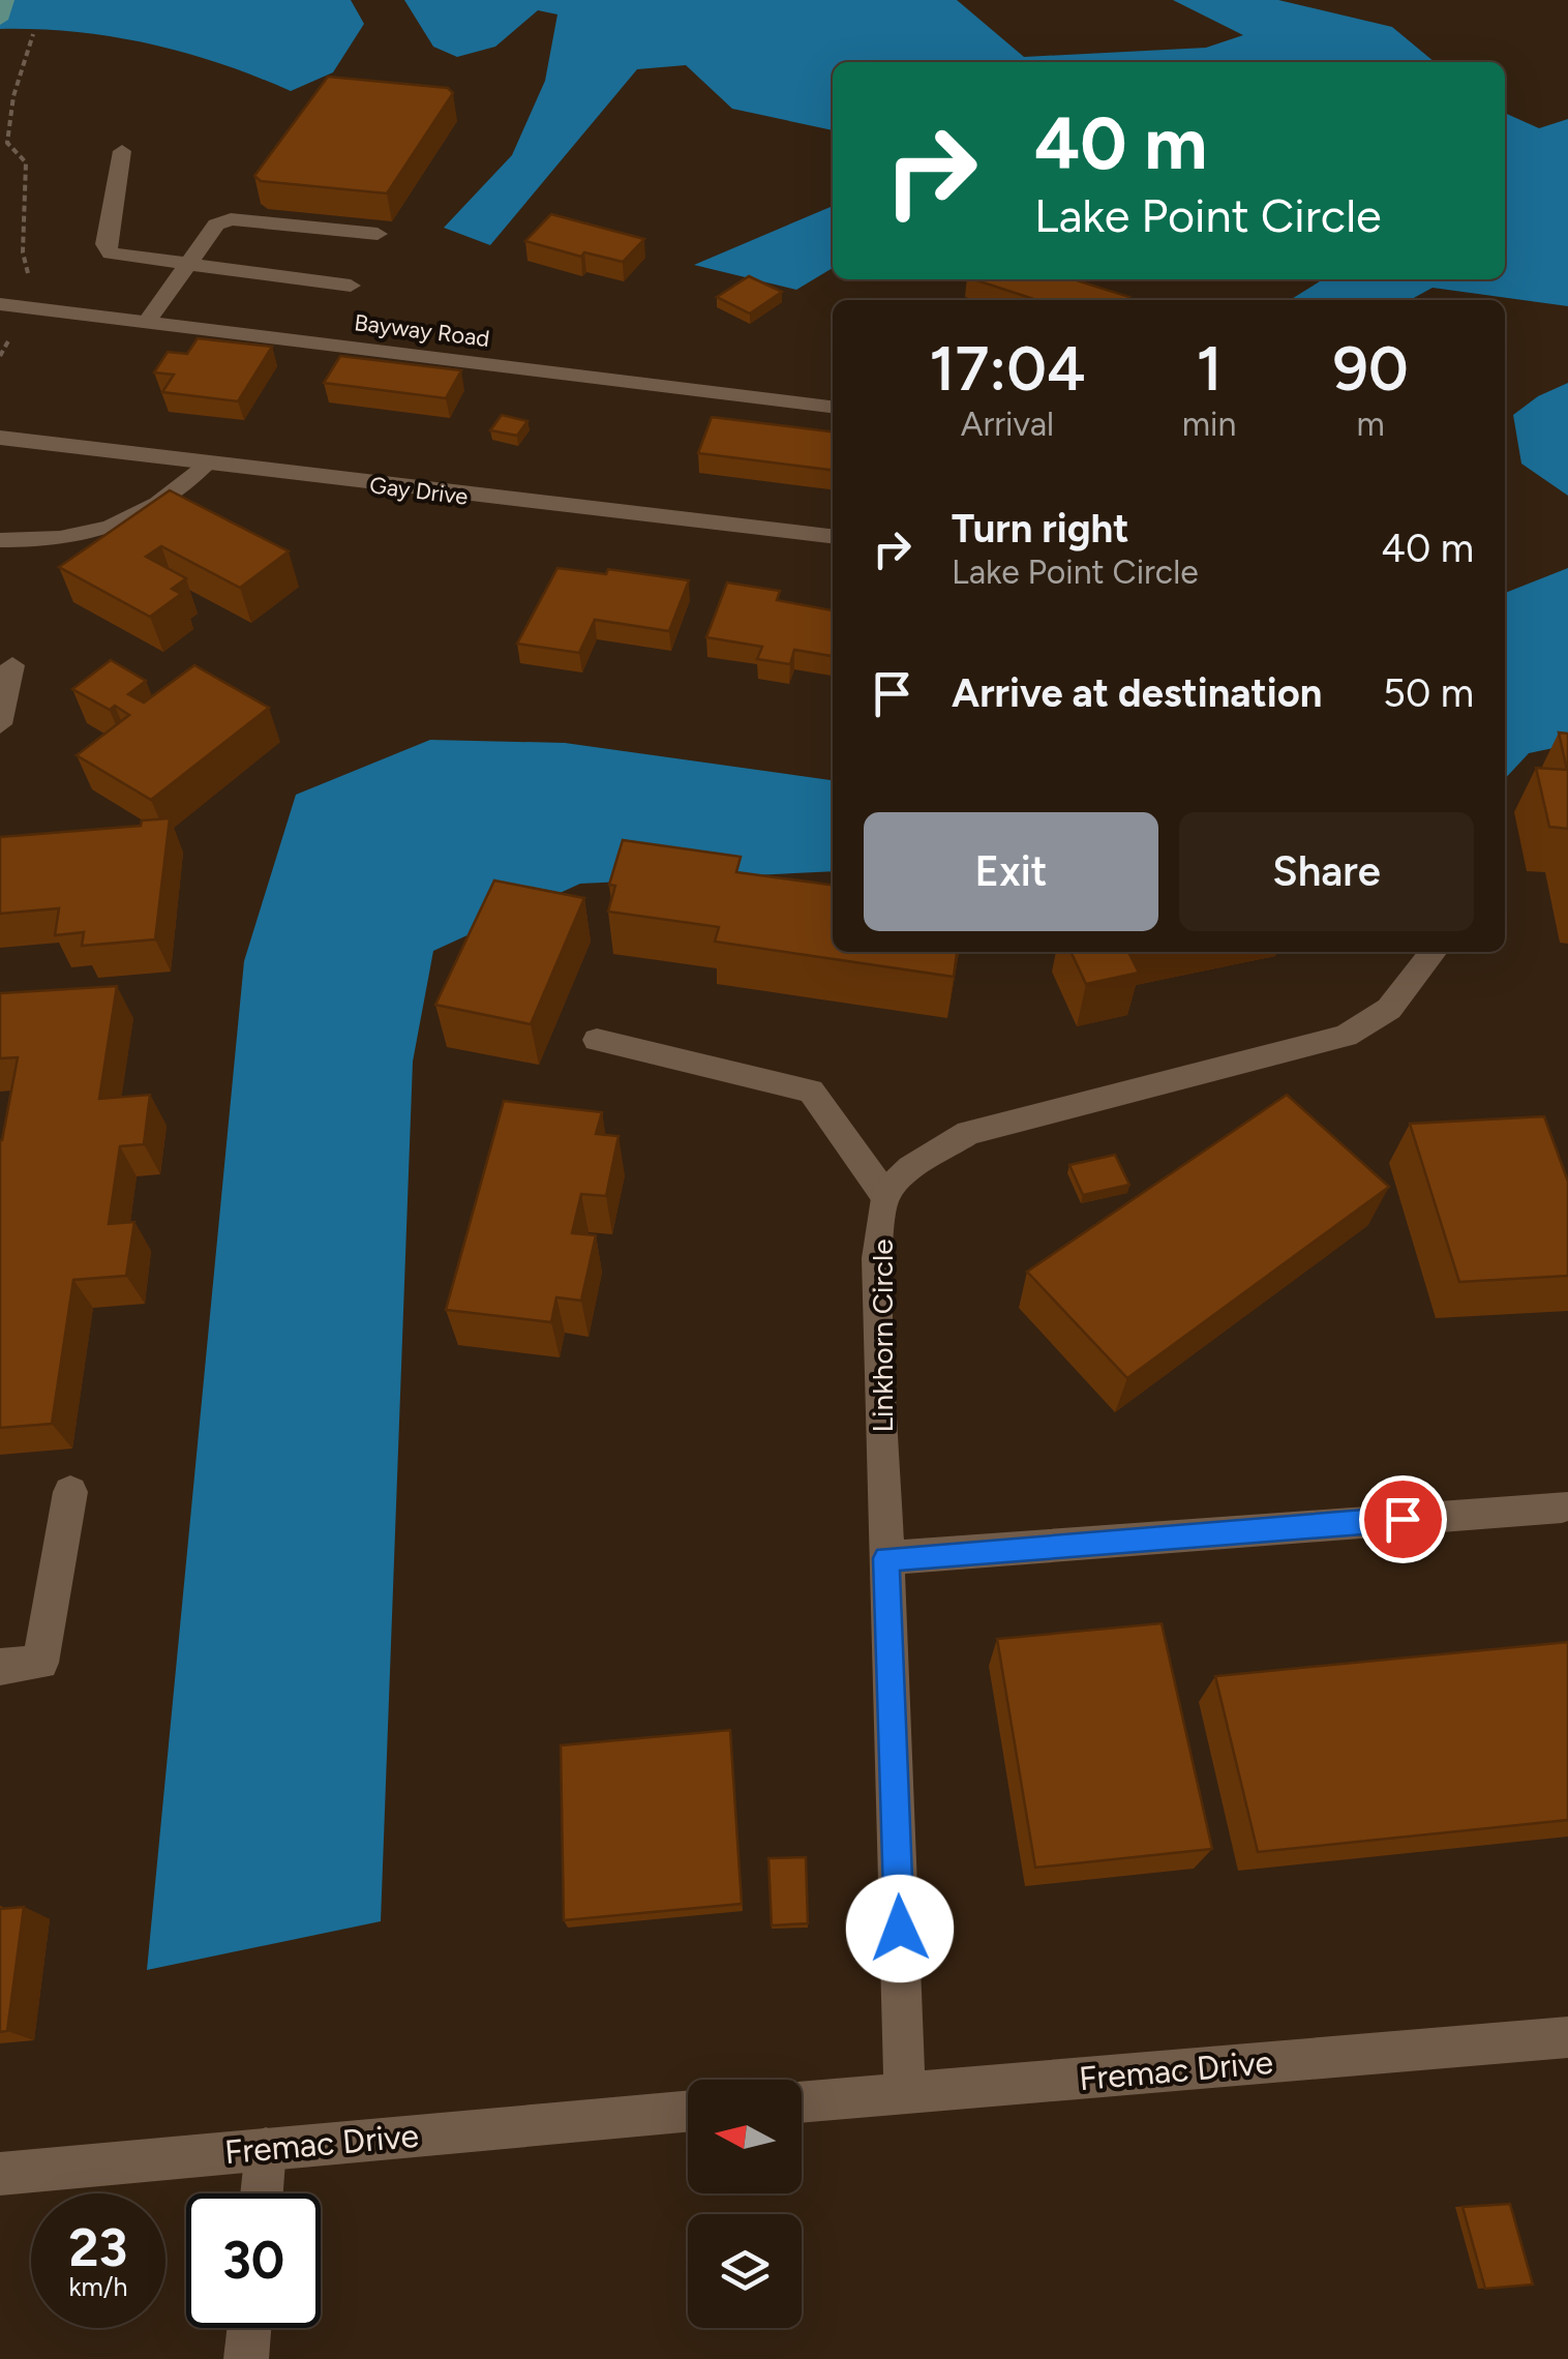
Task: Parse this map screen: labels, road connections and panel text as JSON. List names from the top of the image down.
{
  "streets": {
    "street": [
      "Bayway Road",
      "Gay Drive",
      "Linkhorn Circle",
      "Fremac Drive"
    ]
  },
  "crossings": [
    ["Linkhorn Circle", "Fremac Drive"]
  ],
  "north": "left",
  "page": {
    "turn": ["40 m", "Lake Point Circle"],
    "eta": [
      "17:04",
      "Arrival",
      "1",
      "min",
      "90",
      "m"
    ],
    "list": [
      {
        "name": "Turn right",
        "note": "Lake Point Circle",
        "value": "40 m"
      },
      {
        "name": "Arrive at destination",
        "value": "50 m"
      }
    ],
    "buttons": ["Exit", "Share"],
    "speed": "23 km/h",
    "limit": "30"
  }
}
